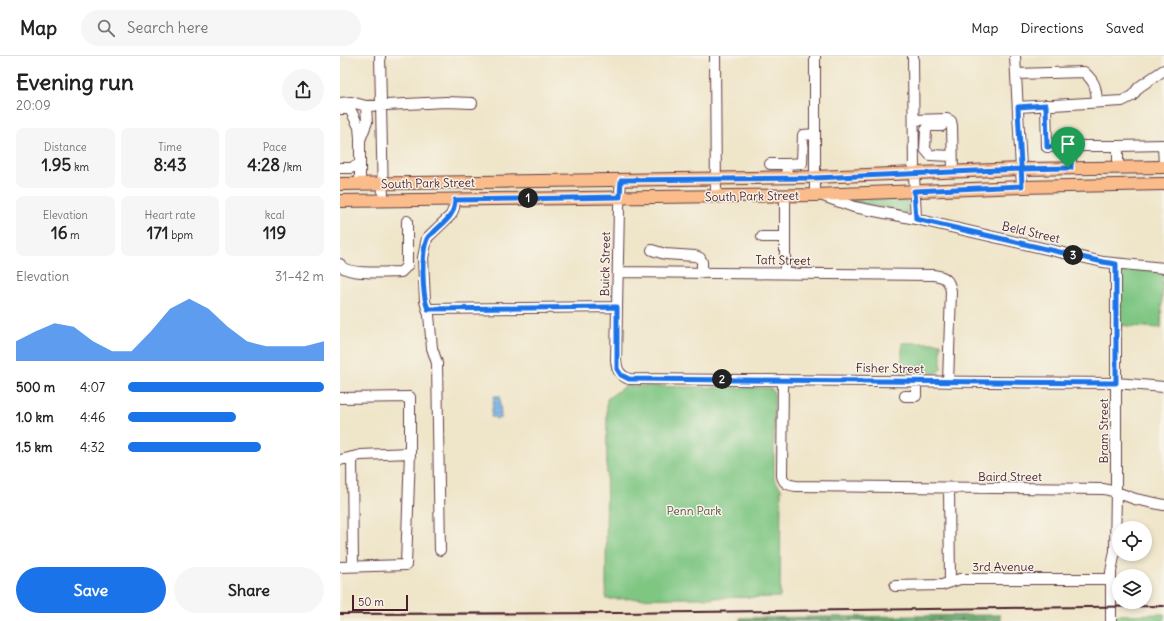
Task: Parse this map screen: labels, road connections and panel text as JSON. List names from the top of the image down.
{
  "streets": {
    "main road": ["South Park Street"],
    "street": [
      "Beld Street",
      "Taft Street",
      "Buick Street",
      "Fisher Street",
      "Bram Street",
      "Baird Street",
      "3rd Avenue"
    ]
  },
  "crossings": [
    ["South Park Street", "Beld Street"],
    ["South Park Street", "Buick Street"],
    ["Beld Street", "Bram Street"],
    ["Taft Street", "Buick Street"],
    ["Taft Street", "Fisher Street"],
    ["Buick Street", "Fisher Street"],
    ["Fisher Street", "Bram Street"],
    ["Fisher Street", "Baird Street"],
    ["Bram Street", "Baird Street"],
    ["Bram Street", "3rd Avenue"]
  ],
  "parks": ["Penn Park"],
  "scale_bar": "50 m",
  "page": {
    "header": "Map",
    "search": "Search here",
    "nav": ["Map", "Directions", "Saved"],
    "heading": ["Evening run", "20:09"],
    "stats": [
      ["Distance", "1.95 km"],
      ["Time", "8:43"],
      ["Pace", "4:28 /km"],
      ["Elevation", "16 m"],
      ["Heart rate", "171 bpm"],
      ["kcal", "119"]
    ],
    "pins": ["1", "3", "2"],
    "chart": ["Elevation", "31–42 m"],
    "list": [
      {
        "name": "500 m",
        "note": "4:07"
      },
      {
        "name": "1.0 km",
        "note": "4:46"
      },
      {
        "name": "1.5 km",
        "note": "4:32"
      }
    ],
    "buttons": ["Save", "Share"],
    "scale": "50 m"
  }
}
